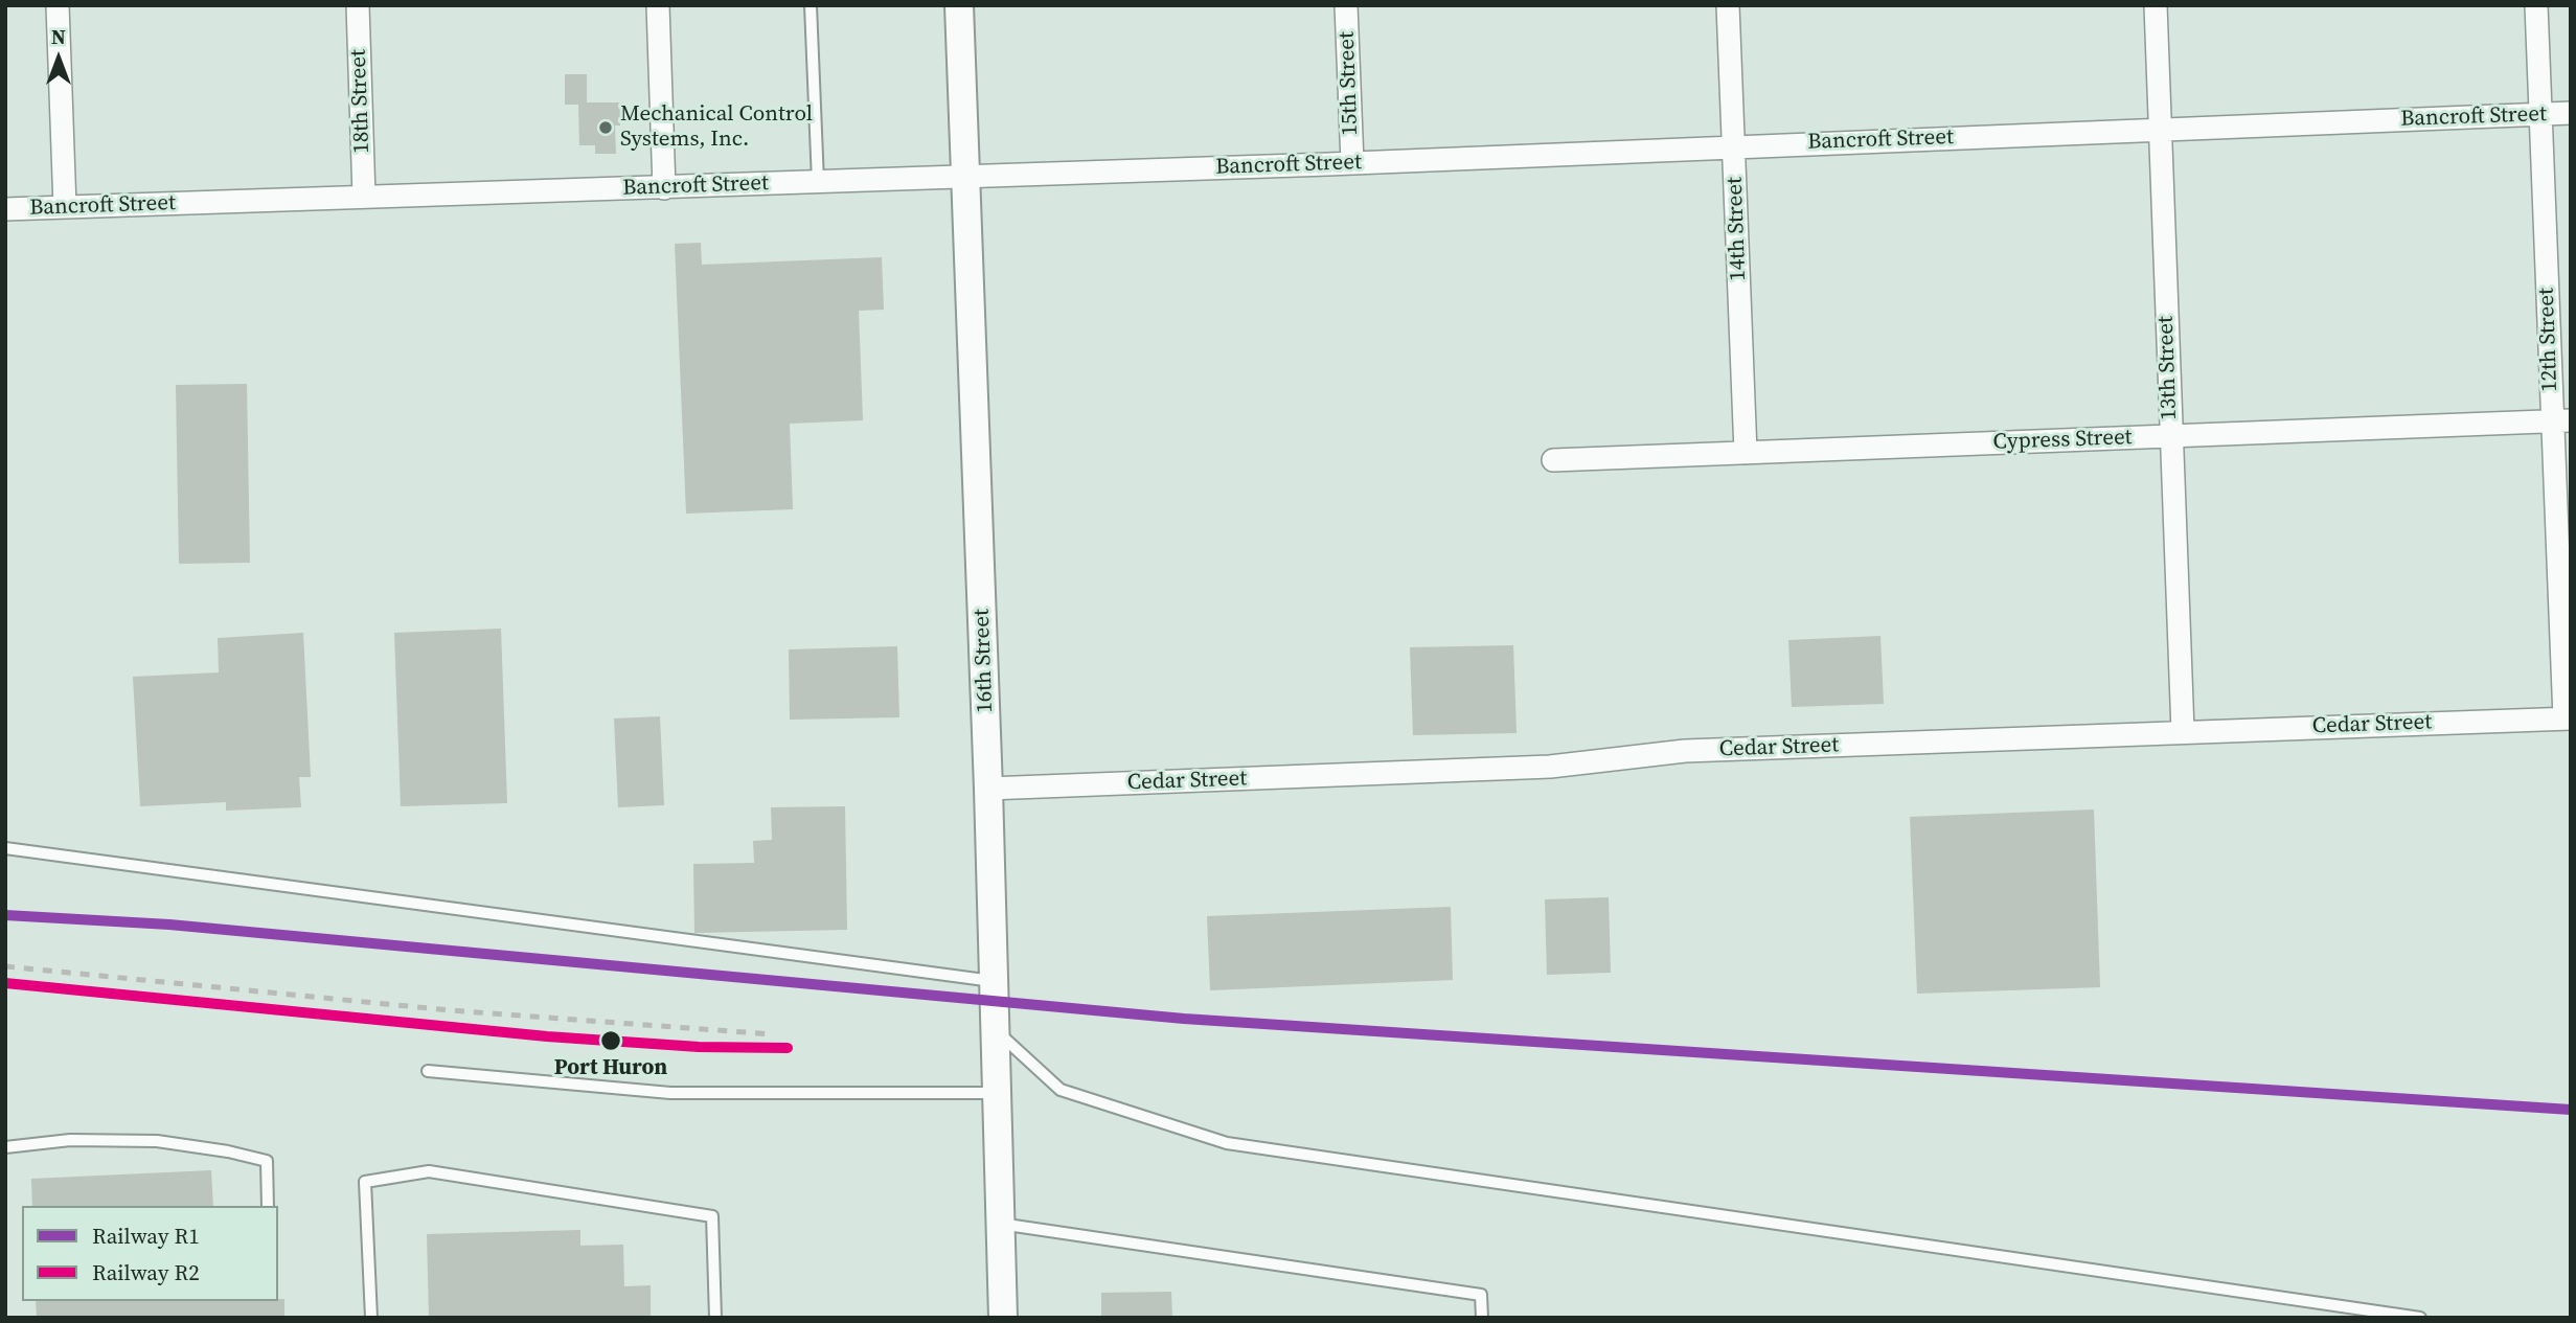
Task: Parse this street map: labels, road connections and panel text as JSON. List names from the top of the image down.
{
  "streets": {
    "street": [
      "15th Street",
      "18th Street",
      "Bancroft Street",
      "14th Street",
      "12th Street",
      "13th Street",
      "Cypress Street",
      "16th Street",
      "Cedar Street"
    ]
  },
  "crossings": [
    ["15th Street", "Bancroft Street"],
    ["18th Street", "Bancroft Street"],
    ["Bancroft Street", "14th Street"],
    ["Bancroft Street", "12th Street"],
    ["Bancroft Street", "13th Street"],
    ["Bancroft Street", "16th Street"],
    ["14th Street", "Cypress Street"],
    ["12th Street", "Cypress Street"],
    ["12th Street", "Cedar Street"],
    ["13th Street", "Cypress Street"],
    ["13th Street", "Cedar Street"],
    ["16th Street", "Cedar Street"]
  ],
  "places": ["Mechanical Control Systems, Inc.", "Port Huron"],
  "lines": ["rail line R1", "rail line R2"],
  "legend": ["Railway R1", "Railway R2"],
  "north": "top"
}
